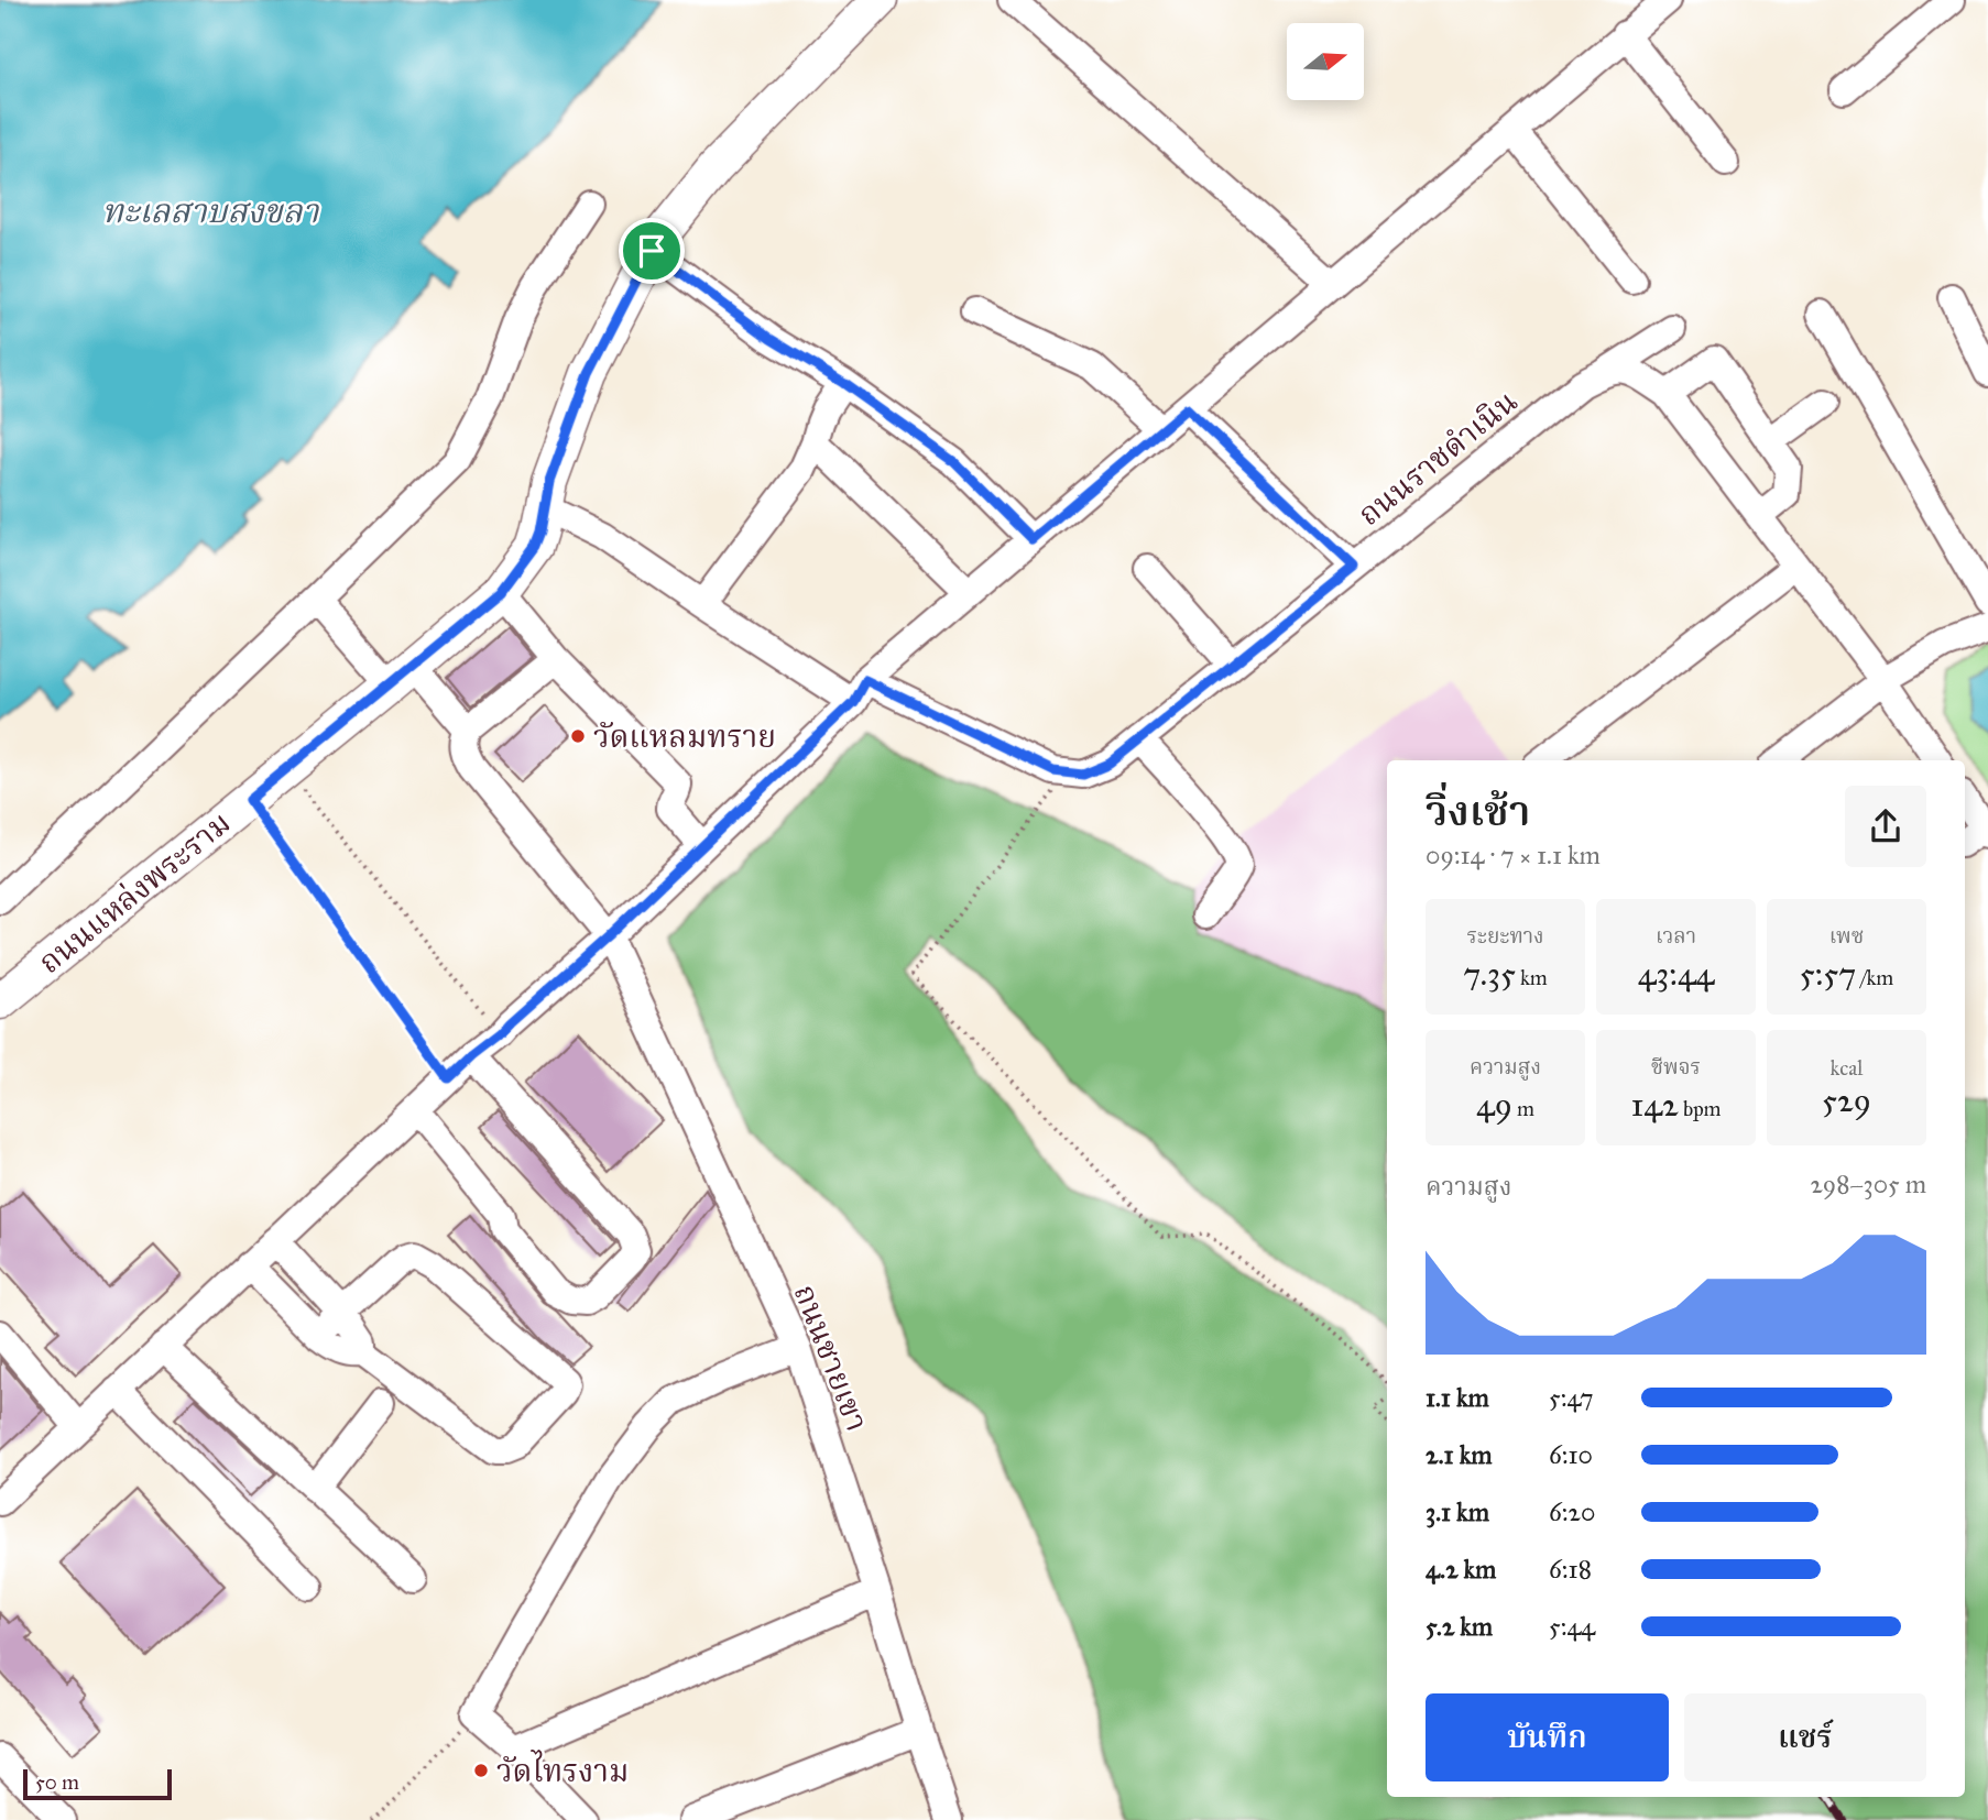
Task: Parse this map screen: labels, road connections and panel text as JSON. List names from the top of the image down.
{
  "streets": {
    "main road": ["ถนนแหล่งพระราม"],
    "street": ["ถนนราชดำเนิน", "ถนนชายเขา"]
  },
  "crossings": [
    ["ถนนราชดำเนิน", "ถนนแหล่งพระราม"]
  ],
  "water": ["ทะเลสาบสงขลา"],
  "places": ["วัดแหลมทราย", "วัดไทรงาม"],
  "scale_bar": "50 m",
  "north": "right",
  "page": {
    "heading": ["วิ่งเช้า", "09:14 · 7 × 1.1 km"],
    "stats": [
      ["ระยะทาง", "7.35 km"],
      ["เวลา", "43:44"],
      ["เพซ", "5:57 /km"],
      ["ความสูง", "49 m"],
      ["ชีพจร", "142 bpm"],
      ["kcal", "529"]
    ],
    "chart": ["ความสูง", "298–305 m"],
    "list": [
      {
        "name": "1.1 km",
        "note": "5:47"
      },
      {
        "name": "2.1 km",
        "note": "6:10"
      },
      {
        "name": "3.1 km",
        "note": "6:20"
      },
      {
        "name": "4.2 km",
        "note": "6:18"
      },
      {
        "name": "5.2 km",
        "note": "5:44"
      }
    ],
    "buttons": ["บันทึก", "แชร์"],
    "scale": "50 m"
  }
}
